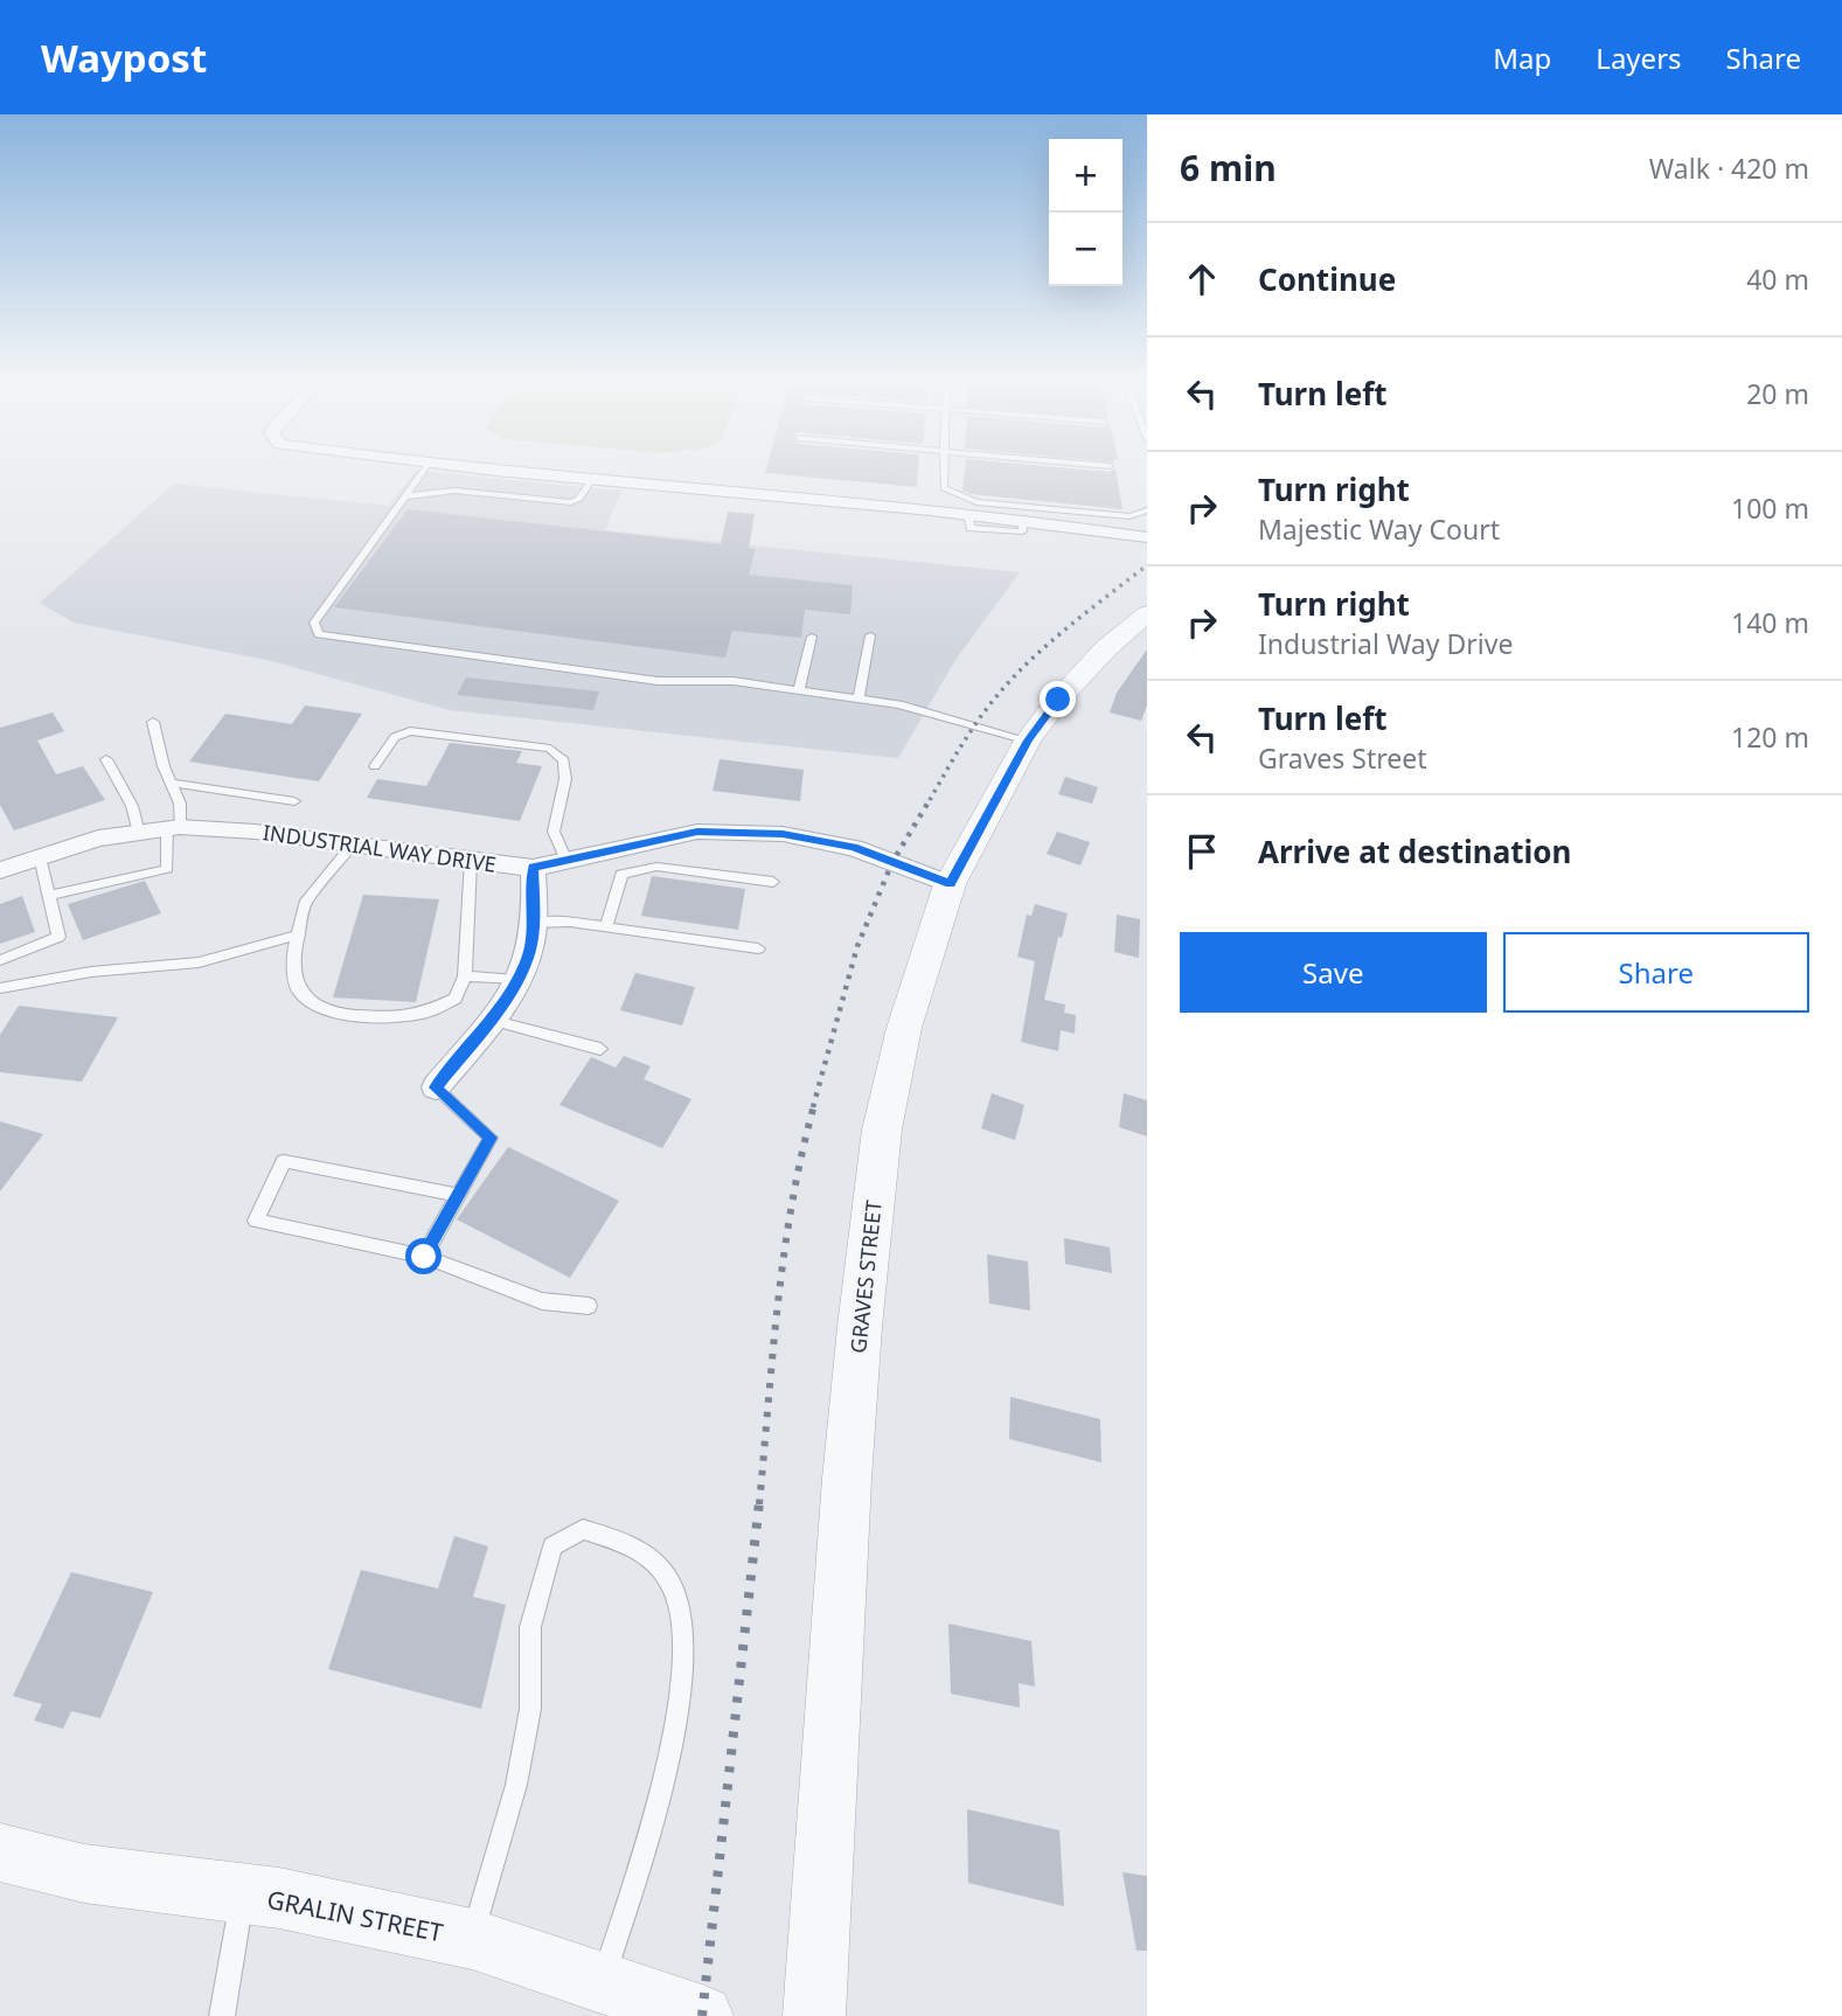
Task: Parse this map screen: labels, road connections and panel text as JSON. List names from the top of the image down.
{
  "streets": {
    "street": ["INDUSTRIAL WAY DRIVE", "GRAVES STREET", "GRALIN STREET"]
  },
  "crossings": [
    ["INDUSTRIAL WAY DRIVE", "GRAVES STREET"]
  ],
  "page": {
    "header": "Waypost",
    "nav": ["Map", "Layers", "Share"],
    "heading": ["6 min", "Walk · 420 m"],
    "map_buttons": ["+", "−"],
    "list": [
      ["Continue", "40 m"],
      ["Turn left", "20 m"],
      ["Turn right", "Majestic Way Court", "100 m"],
      ["Turn right", "Industrial Way Drive", "140 m"],
      ["Turn left", "Graves Street", "120 m"],
      "Arrive at destination"
    ],
    "buttons": ["Save", "Share"]
  }
}
